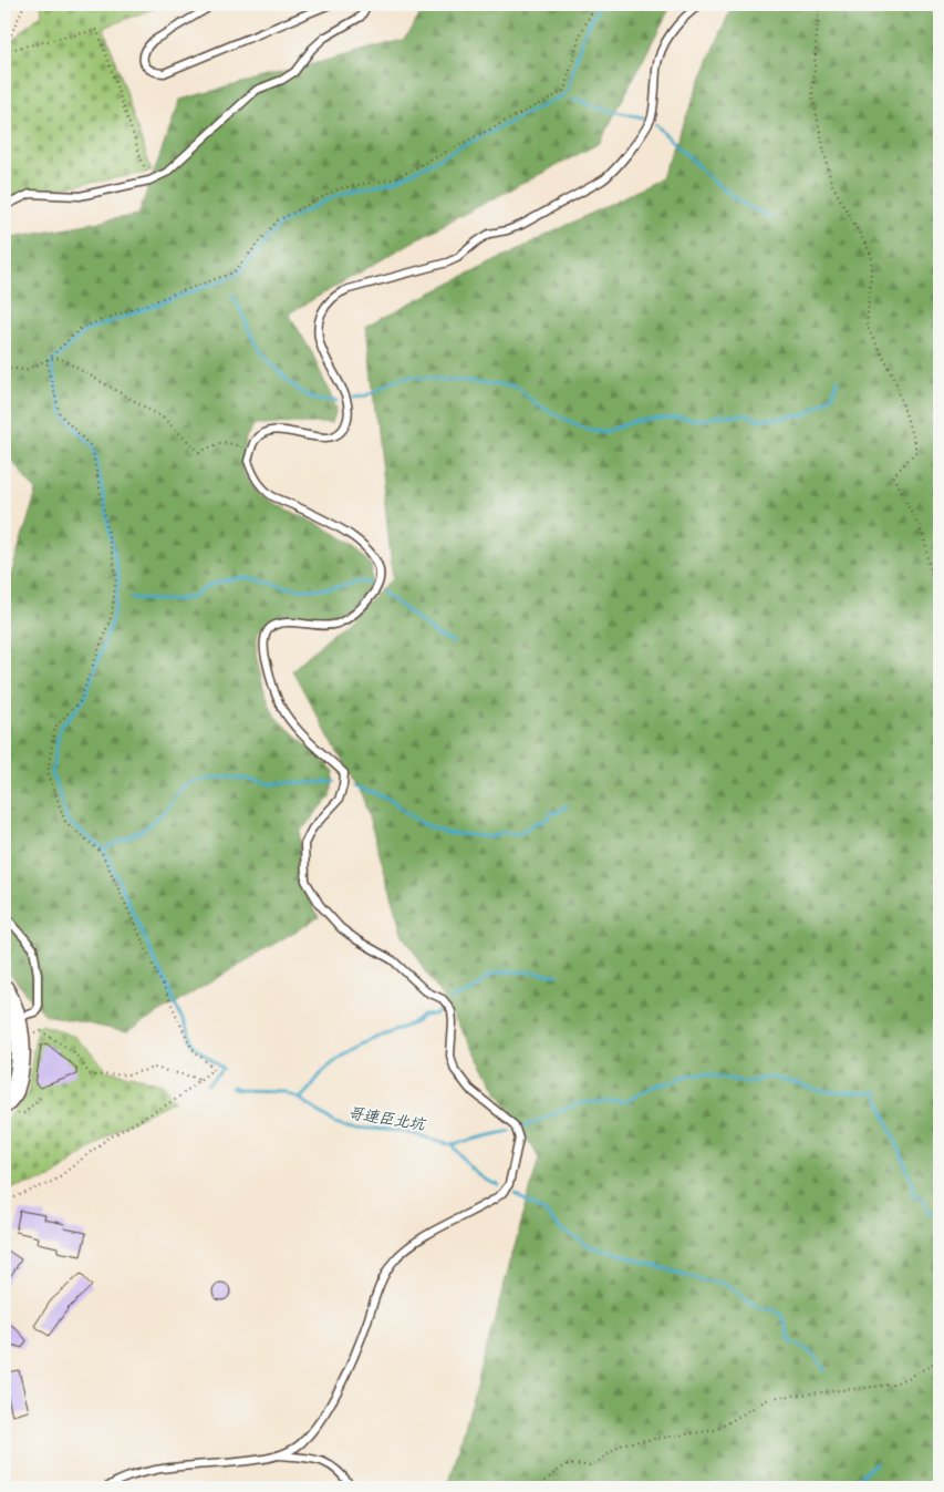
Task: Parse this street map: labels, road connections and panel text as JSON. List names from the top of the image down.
{
  "water": ["哥連臣北坑"]
}
